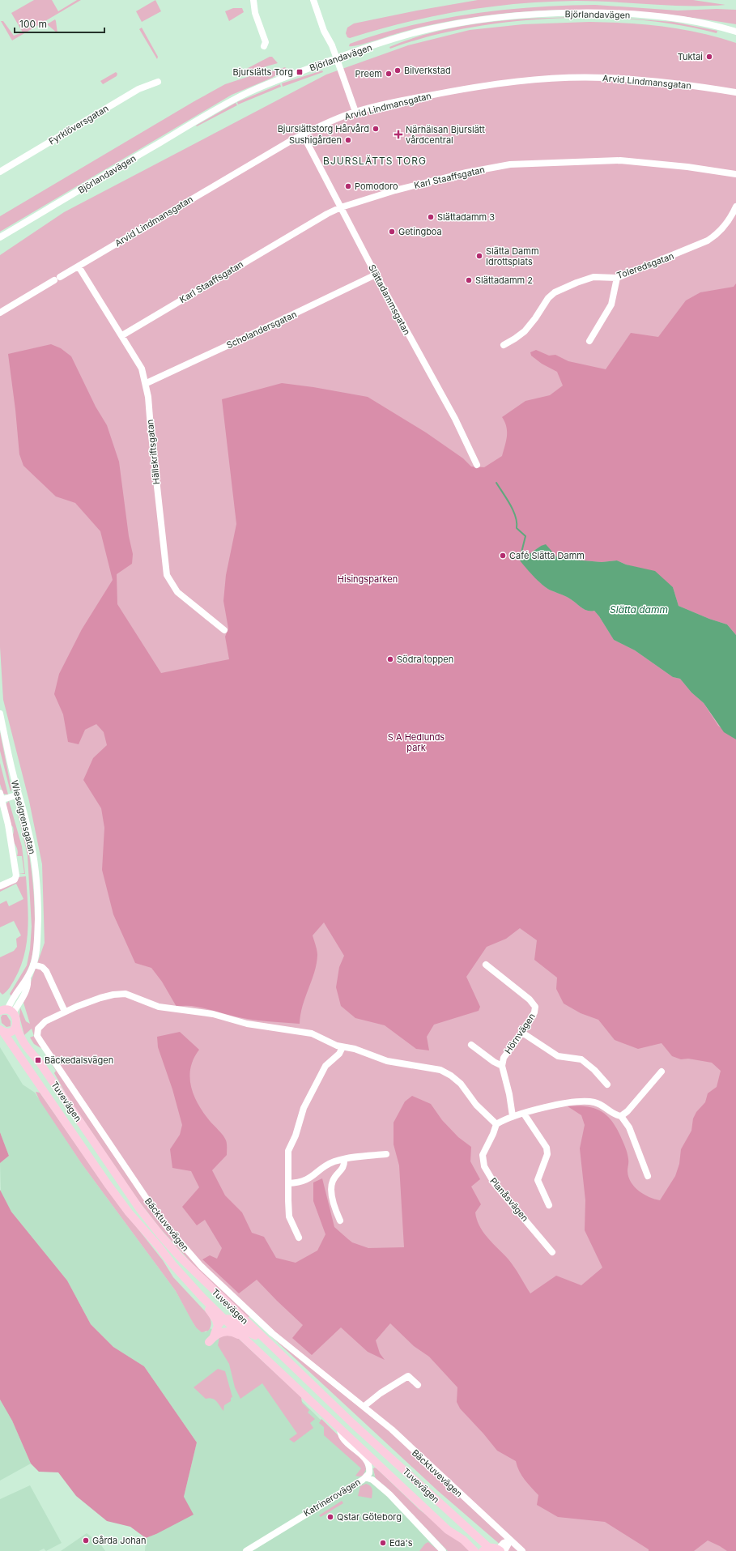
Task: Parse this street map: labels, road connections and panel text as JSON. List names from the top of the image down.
{
  "streets": {
    "main road": ["Tuvevägen"],
    "street": [
      "Björlandavägen",
      "Arvid Lindmansgatan",
      "Fyrklöversgatan",
      "Karl Staaffsgatan",
      "Toleredsgatan",
      "Slättadammsgatan",
      "Scholandersgatan",
      "Hällskriftsgatan",
      "Wieselgrensgatan",
      "Hörnvägen",
      "Planåsvägen",
      "Bäcktuvevägen",
      "Katrinerovägen"
    ]
  },
  "crossings": [
    ["Arvid Lindmansgatan", "Slättadammsgatan"],
    ["Arvid Lindmansgatan", "Hällskriftsgatan"],
    ["Karl Staaffsgatan", "Slättadammsgatan"],
    ["Karl Staaffsgatan", "Hällskriftsgatan"],
    ["Slättadammsgatan", "Scholandersgatan"],
    ["Scholandersgatan", "Hällskriftsgatan"],
    ["Wieselgrensgatan", "Tuvevägen"],
    ["Tuvevägen", "Katrinerovägen"]
  ],
  "districts": ["BJURSLÄTTS TORG"],
  "water": ["Slätta damm"],
  "parks": ["Hisingsparken", "S A Hedlunds park"],
  "places": {
    "other": [
      "Tuktai",
      "Bilverkstad",
      "Preem",
      "Bjurslättstorg Hårvård",
      "Sushigården",
      "Pomodoro",
      "Slättadamm 3",
      "Getingboa",
      "Slätta Damm Idrottsplats",
      "Slättadamm 2",
      "Café Slätta Damm",
      "Södra toppen",
      "Qstar Göteborg",
      "Gårda Johan",
      "Eda's"
    ],
    "transit": ["Bjurslätts Torg", "Bäckedalsvägen"],
    "health": ["Närhälsan Bjurslätt vårdcentral"]
  },
  "scale_bar": "100 m"
}
